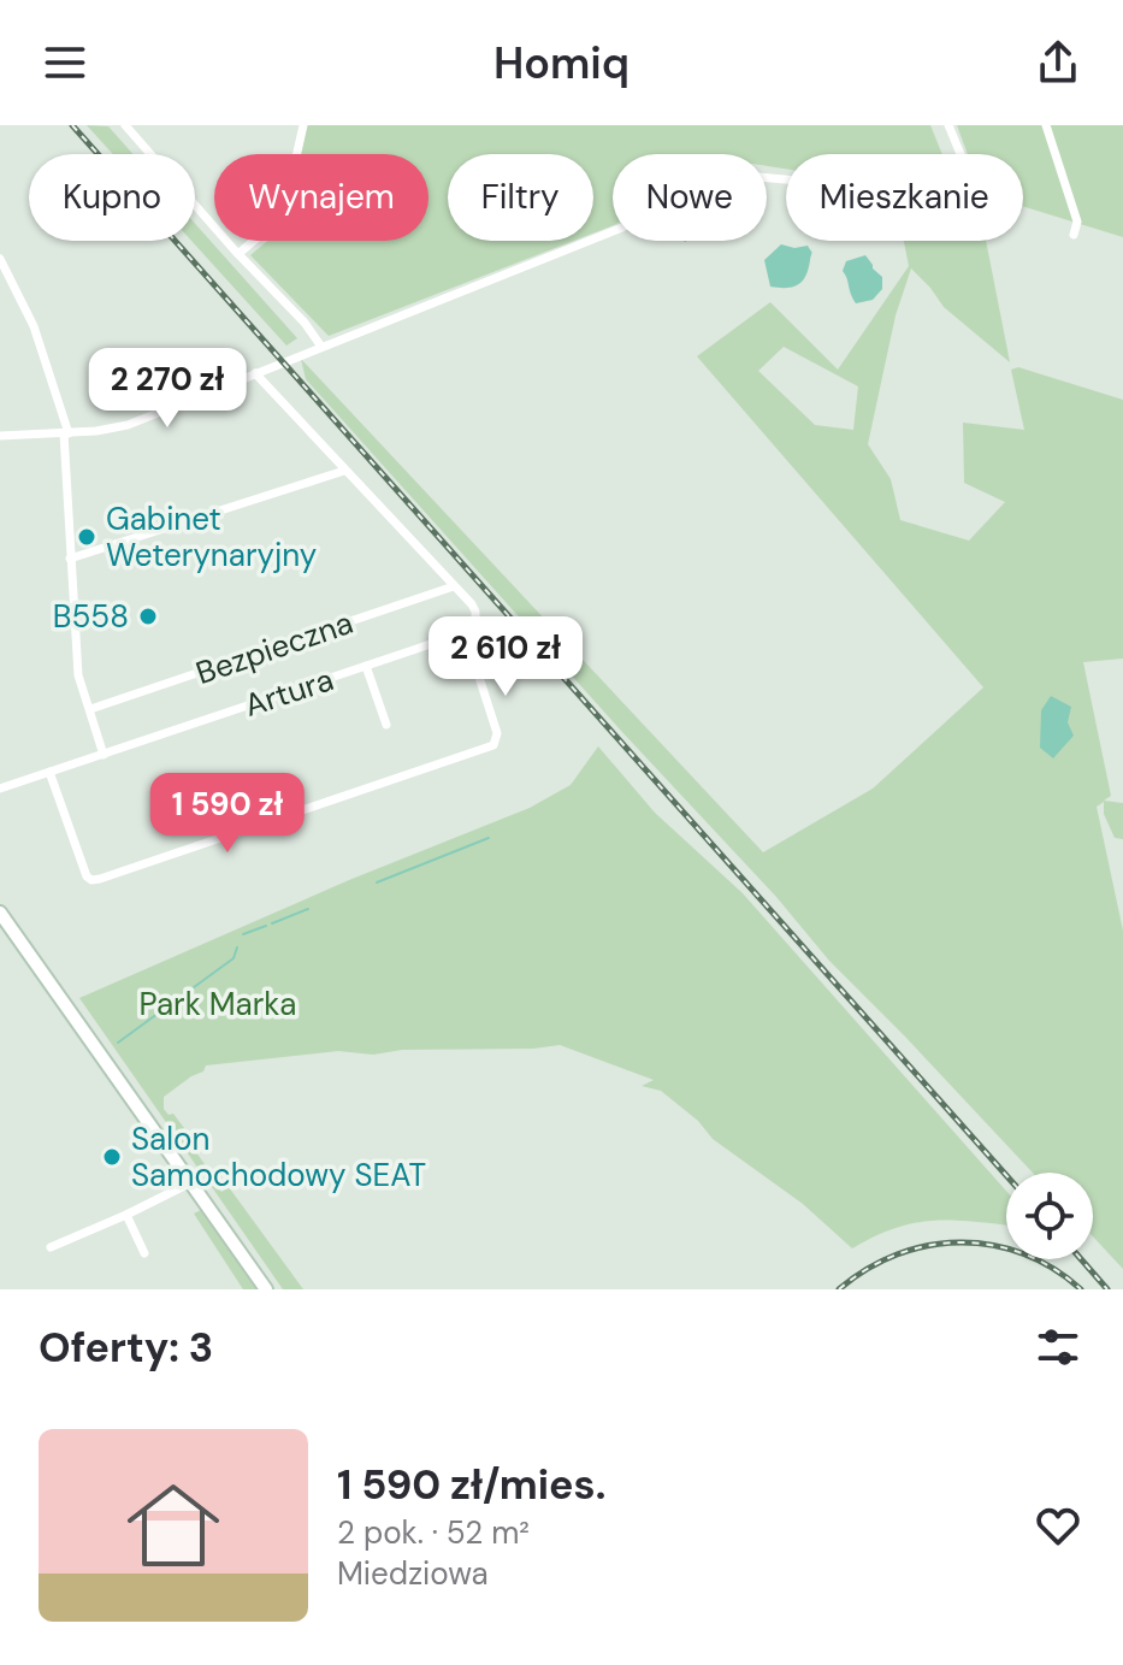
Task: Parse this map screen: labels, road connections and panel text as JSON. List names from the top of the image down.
{
  "streets": {
    "street": ["Bezpieczna", "Artura"]
  },
  "parks": ["Park Marka"],
  "places": ["Gabinet Weterynaryjny", "B558", "Salon Samochodowy SEAT"],
  "page": {
    "header": "Homiq",
    "chip": [
      "Kupno",
      "Wynajem",
      "Filtry",
      "Nowe",
      "Mieszkanie"
    ],
    "price": ["2 270 zł", "2 610 zł", "1 590 zł"],
    "heading": "Oferty: 3",
    "list": [
      {
        "name": "1 590 zł/mies.",
        "note": "2 pok. · 52 m² · Miedziowa"
      }
    ]
  }
}
